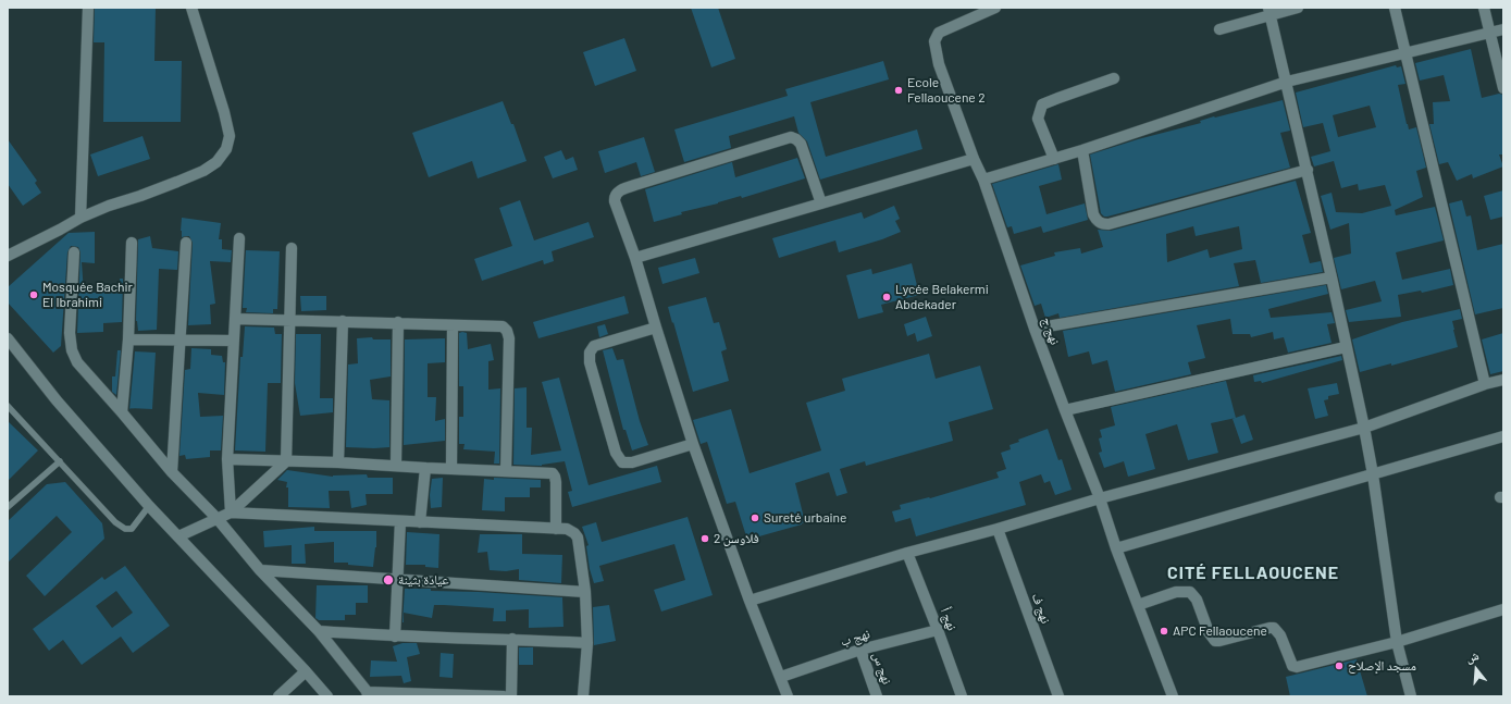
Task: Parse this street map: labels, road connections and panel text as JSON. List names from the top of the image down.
{
  "streets": {
    "street": [
      "نهج ج",
      "نهج ف",
      "نهج أ",
      "نهج ب",
      "نهج س"
    ]
  },
  "crossings": [
    ["نهج أ", "نهج ب"],
    ["نهج ب", "نهج س"]
  ],
  "districts": ["CITÉ FELLAOUCENE"],
  "places": [
    "Ecole Fellaoucene 2",
    "Mosquée Bachir El Ibrahimi",
    "Lycée Belakermi Abdekader",
    "Sureté urbaine",
    "فلاوسن 2",
    "عيادة بثينة",
    "APC Fellaoucene",
    "مسجد اﻹصلاح"
  ],
  "north": "top"
}
